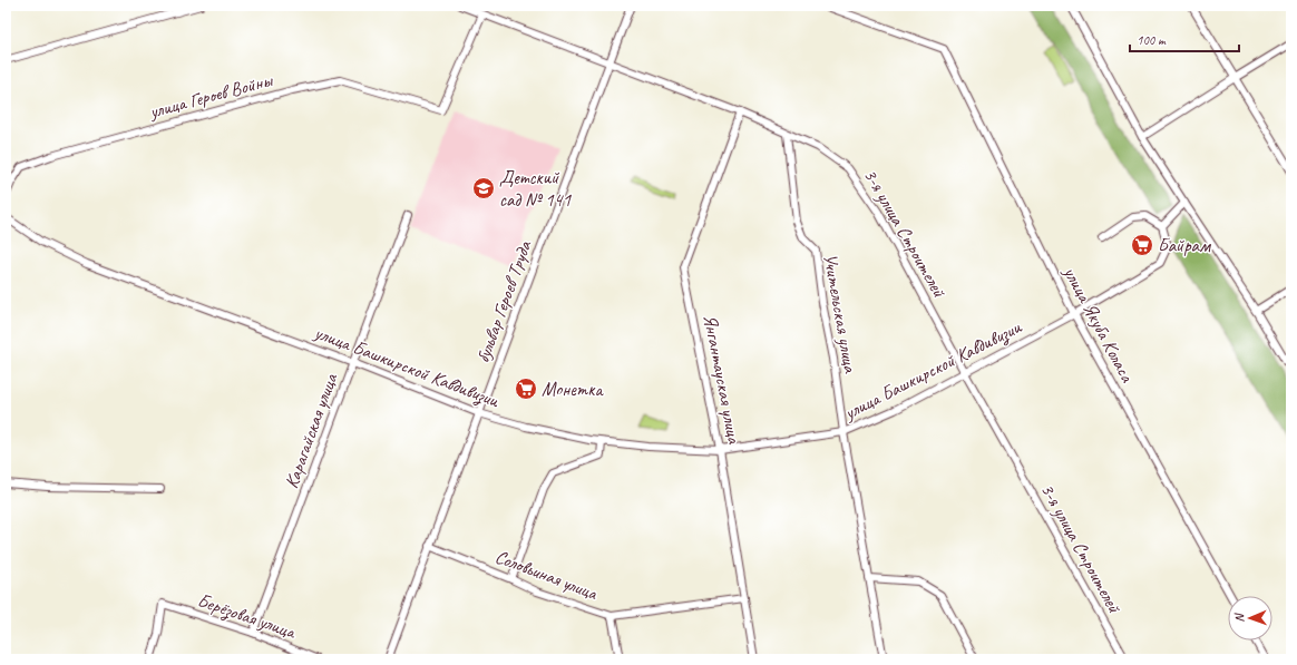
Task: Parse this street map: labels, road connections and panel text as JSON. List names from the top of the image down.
{
  "streets": {
    "street": [
      "улица Героев Войны",
      "3-я улица Строителей",
      "бульвар Героев Труда",
      "Учительская улица",
      "улица Якуба Коласа",
      "улица Башкирской Кавдивизии",
      "Янгантауская улица",
      "Карагайская улица",
      "Соловьиная улица",
      "Берёзовая улица"
    ]
  },
  "crossings": [
    ["улица Героев Войны", "3-я улица Строителей"],
    ["3-я улица Строителей", "бульвар Героев Труда"],
    ["3-я улица Строителей", "Учительская улица"],
    ["3-я улица Строителей", "улица Башкирской Кавдивизии"],
    ["3-я улица Строителей", "Янгантауская улица"],
    ["бульвар Героев Труда", "улица Башкирской Кавдивизии"],
    ["бульвар Героев Труда", "Соловьиная улица"],
    ["Учительская улица", "улица Башкирской Кавдивизии"],
    ["улица Якуба Коласа", "улица Башкирской Кавдивизии"],
    ["улица Башкирской Кавдивизии", "Янгантауская улица"],
    ["улица Башкирской Кавдивизии", "Карагайская улица"],
    ["Карагайская улица", "Берёзовая улица"]
  ],
  "places": {
    "school or university": ["Детский сад № 141"],
    "supermarket": ["Байрам", "Монетка"]
  },
  "scale_bar": "100 m",
  "north": "left"
}
